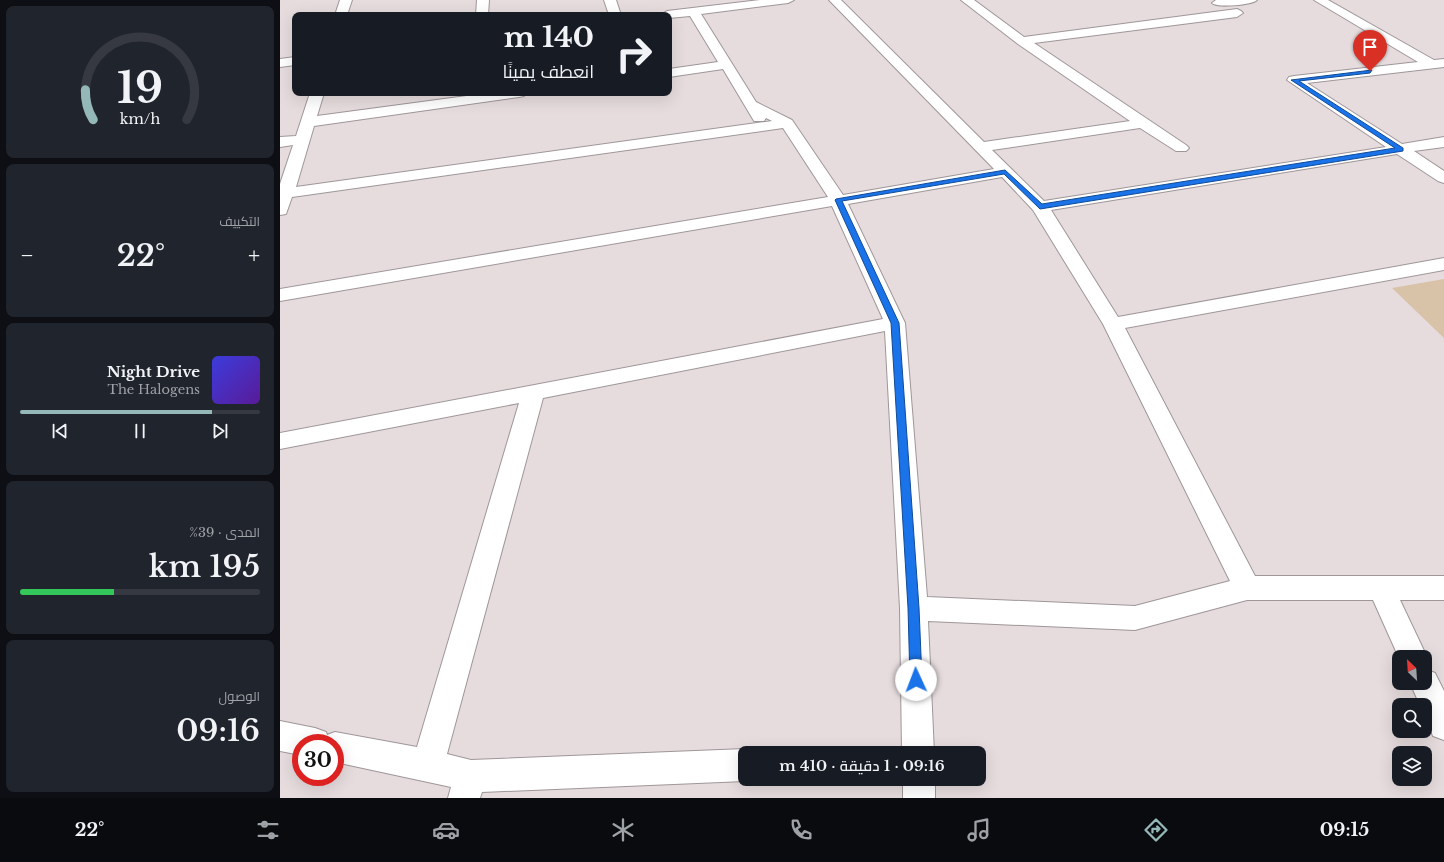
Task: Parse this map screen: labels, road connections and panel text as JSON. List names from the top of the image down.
{
  "north": "top left",
  "page": {
    "turn": ["140 m", "انعطف يمينًا"],
    "tile": [
      "التكييف",
      ["المدى · 39%", "195 km"],
      ["الوصول", "09:16"]
    ],
    "heat": ["−", "22°", "+"],
    "song": ["Night Drive", "The Halogens"],
    "limit": "30",
    "trip": "09:16 · 1 دقيقة · 410 m",
    "tabs": ["09:15", "22°"],
    "gauge": ["19", "km/h"]
  }
}
